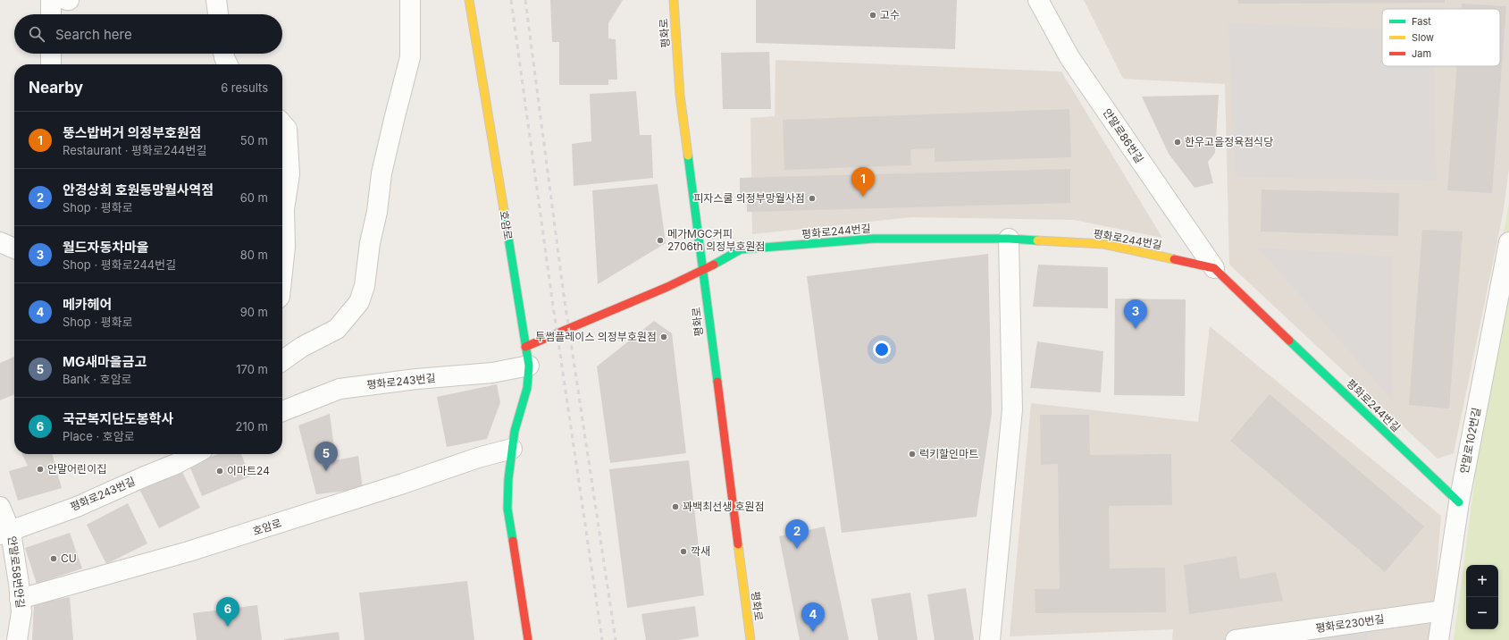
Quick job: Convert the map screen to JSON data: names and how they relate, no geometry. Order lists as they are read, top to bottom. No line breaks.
{"streets":{"street":["평화로","안말로86번길","호암로","평화로244번길","평화로243번길","안말로102번길","안말로58번안길","평화로230번길"]},"crossings":[["평화로","평화로244번길"],["평화로","평화로243번길"],["안말로86번길","평화로244번길"],["호암로","평화로243번길"],["호암로","안말로58번안길"],["평화로244번길","평화로243번길"],["평화로244번길","안말로102번길"],["평화로243번길","안말로58번안길"],["안말로102번길","평화로230번길"]],"places":["고수","한우고을정육점식당","피자스쿨 의정부망월사점","메가MGC커피 2706th 의정부호원점","투썸플레이스 의정부호원점","럭키할인마트","안말어린이집","이마트24","꽈백최선생 호원점","깍새","CU"],"legend":["Fast","Slow","Jam"],"page":{"search":"Search here","heading":["Nearby","6 results"],"list":[{"mark":"1","name":"뚱스밥버거 의정부호원점","note":"Restaurant · 평화로244번길","value":"50 m"},{"mark":"2","name":"안경상회 호원동망월사역점","note":"Shop · 평화로","value":"60 m"},{"mark":"3","name":"월드자동차마을","note":"Shop · 평화로244번길","value":"80 m"},{"mark":"4","name":"메카헤어","note":"Shop · 평화로","value":"90 m"},{"mark":"5","name":"MG새마을금고","note":"Bank · 호암로","value":"170 m"},{"mark":"6","name":"국군복지단도봉학사","note":"Place · 호암로","value":"210 m"}],"pins":["1","3","5","2","6","4"],"map_buttons":["+","−"]}}
